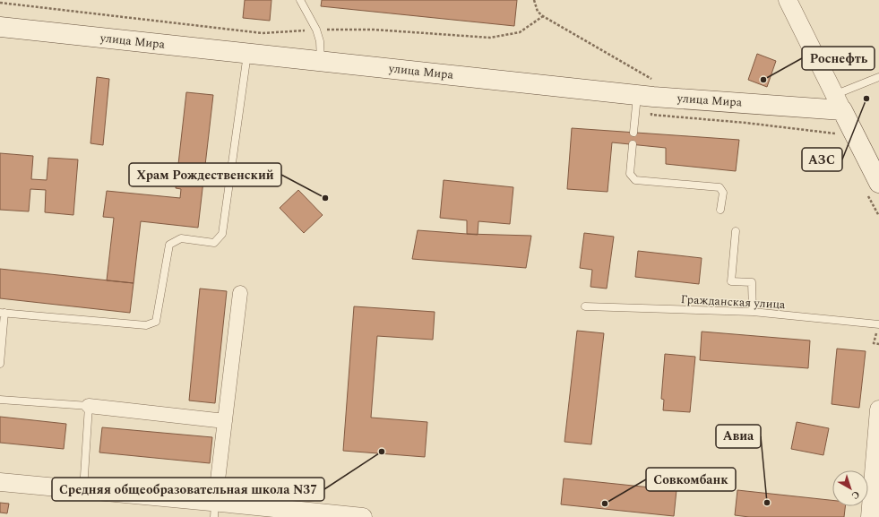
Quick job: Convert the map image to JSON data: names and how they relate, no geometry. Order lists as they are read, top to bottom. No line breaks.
{"streets":{"main road":["улица Мира"],"lane":["Гражданская улица"]},"places":["Роснефть","АЗС","Храм Рождественский","Средняя общеобразовательная школа N37","Авиа","Совкомбанк"],"north":"bottom right"}
